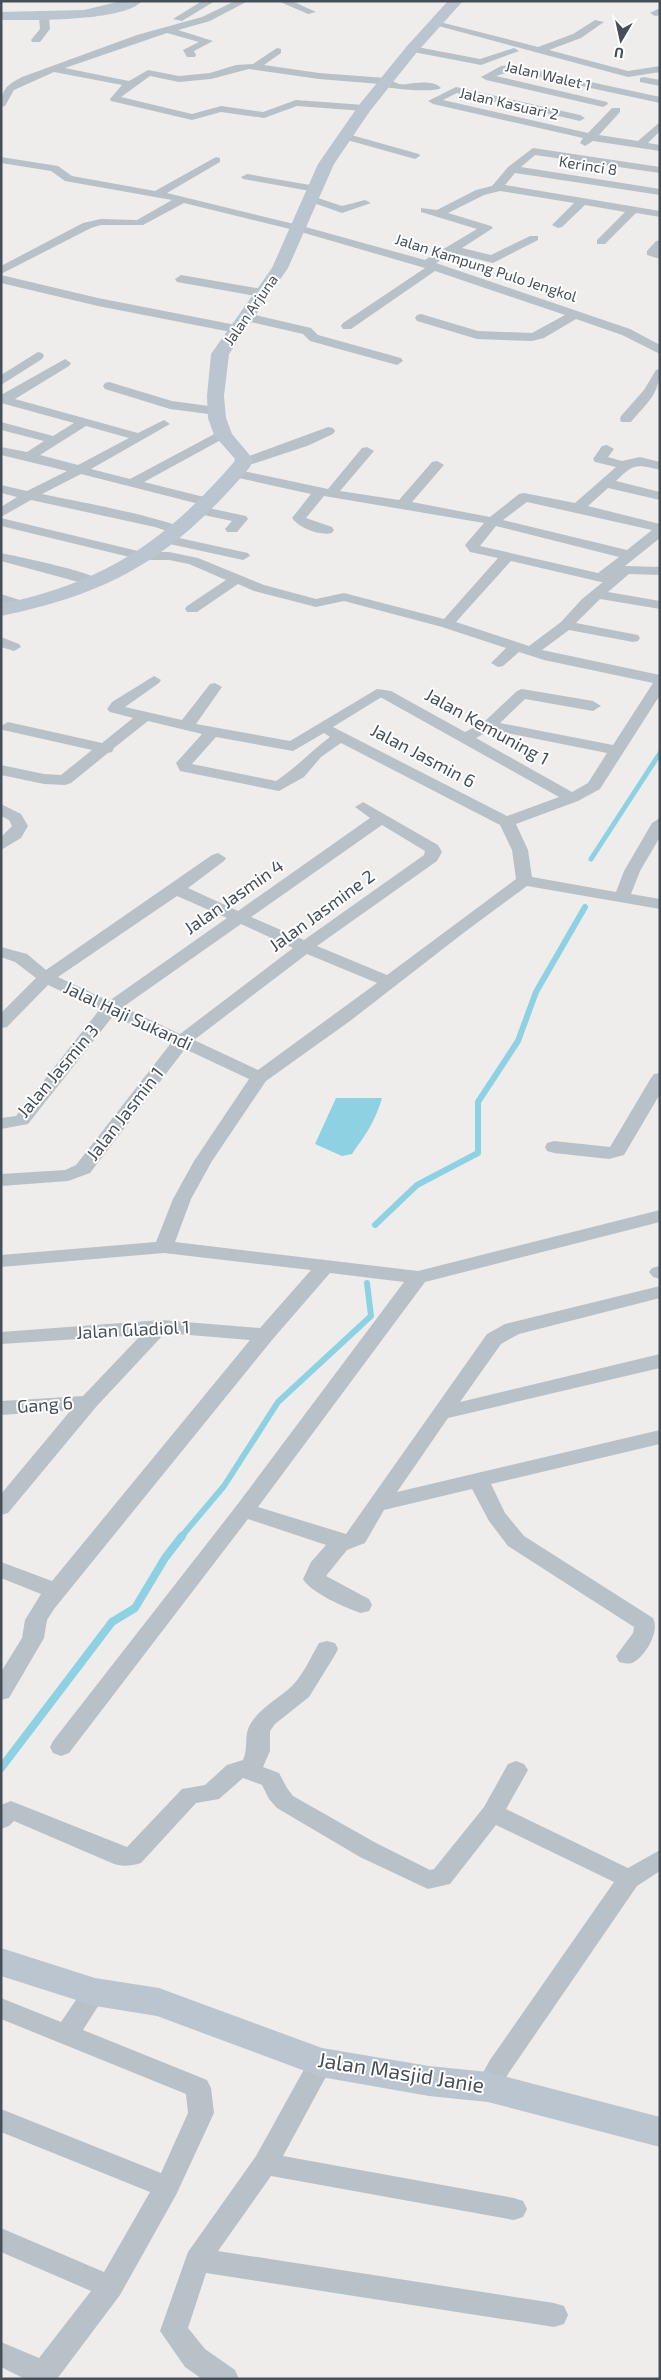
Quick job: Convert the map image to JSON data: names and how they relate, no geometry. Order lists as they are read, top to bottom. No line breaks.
{"streets":{"street":["Jalan Walet 1","Jalan Kasuari 2","Kerinci 8","Jalan Kampung Pulo Jengkol","Jalan Arjuna","Jalan Kemuning 1","Jalan Jasmin 6","Jalan Jasmin 4","Jalan Jasmine 2","Jalal Haji Sukandi","Jalan Jasmin 3","Jalan Jasmin 1","Jalan Gladiol 1","Gang 6","Jalan Masjid Janie"]},"crossings":[["Jalan Kampung Pulo Jengkol","Jalan Arjuna"],["Jalan Kemuning 1","Jalan Jasmin 6"],["Jalan Jasmin 4","Jalan Jasmine 2"],["Jalan Jasmin 4","Jalal Haji Sukandi"],["Jalan Jasmin 4","Jalan Jasmin 3"],["Jalan Jasmine 2","Jalal Haji Sukandi"],["Jalan Jasmine 2","Jalan Jasmin 1"],["Jalal Haji Sukandi","Jalan Jasmin 3"],["Jalal Haji Sukandi","Jalan Jasmin 1"]],"north":"bottom"}
